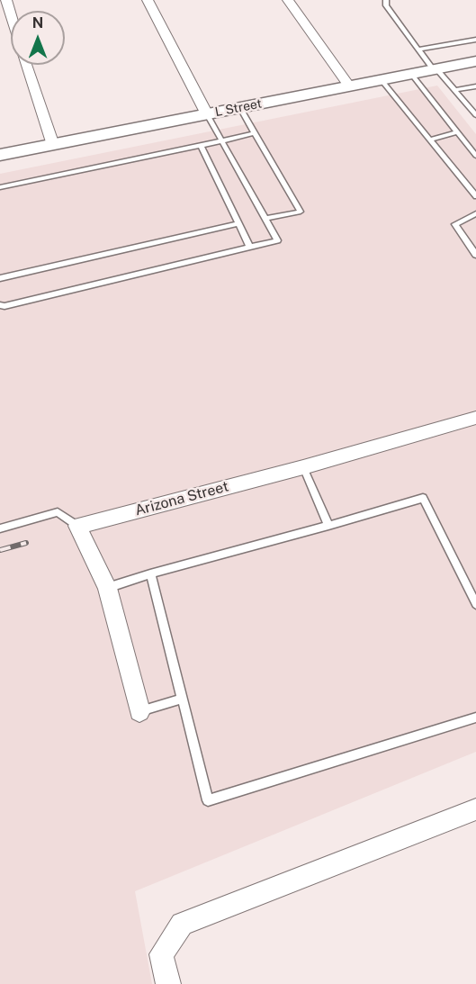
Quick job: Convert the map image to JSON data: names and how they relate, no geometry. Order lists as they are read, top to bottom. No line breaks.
{"streets":{"main road":["L Street"],"street":["Arizona Street"]},"north":"top"}
